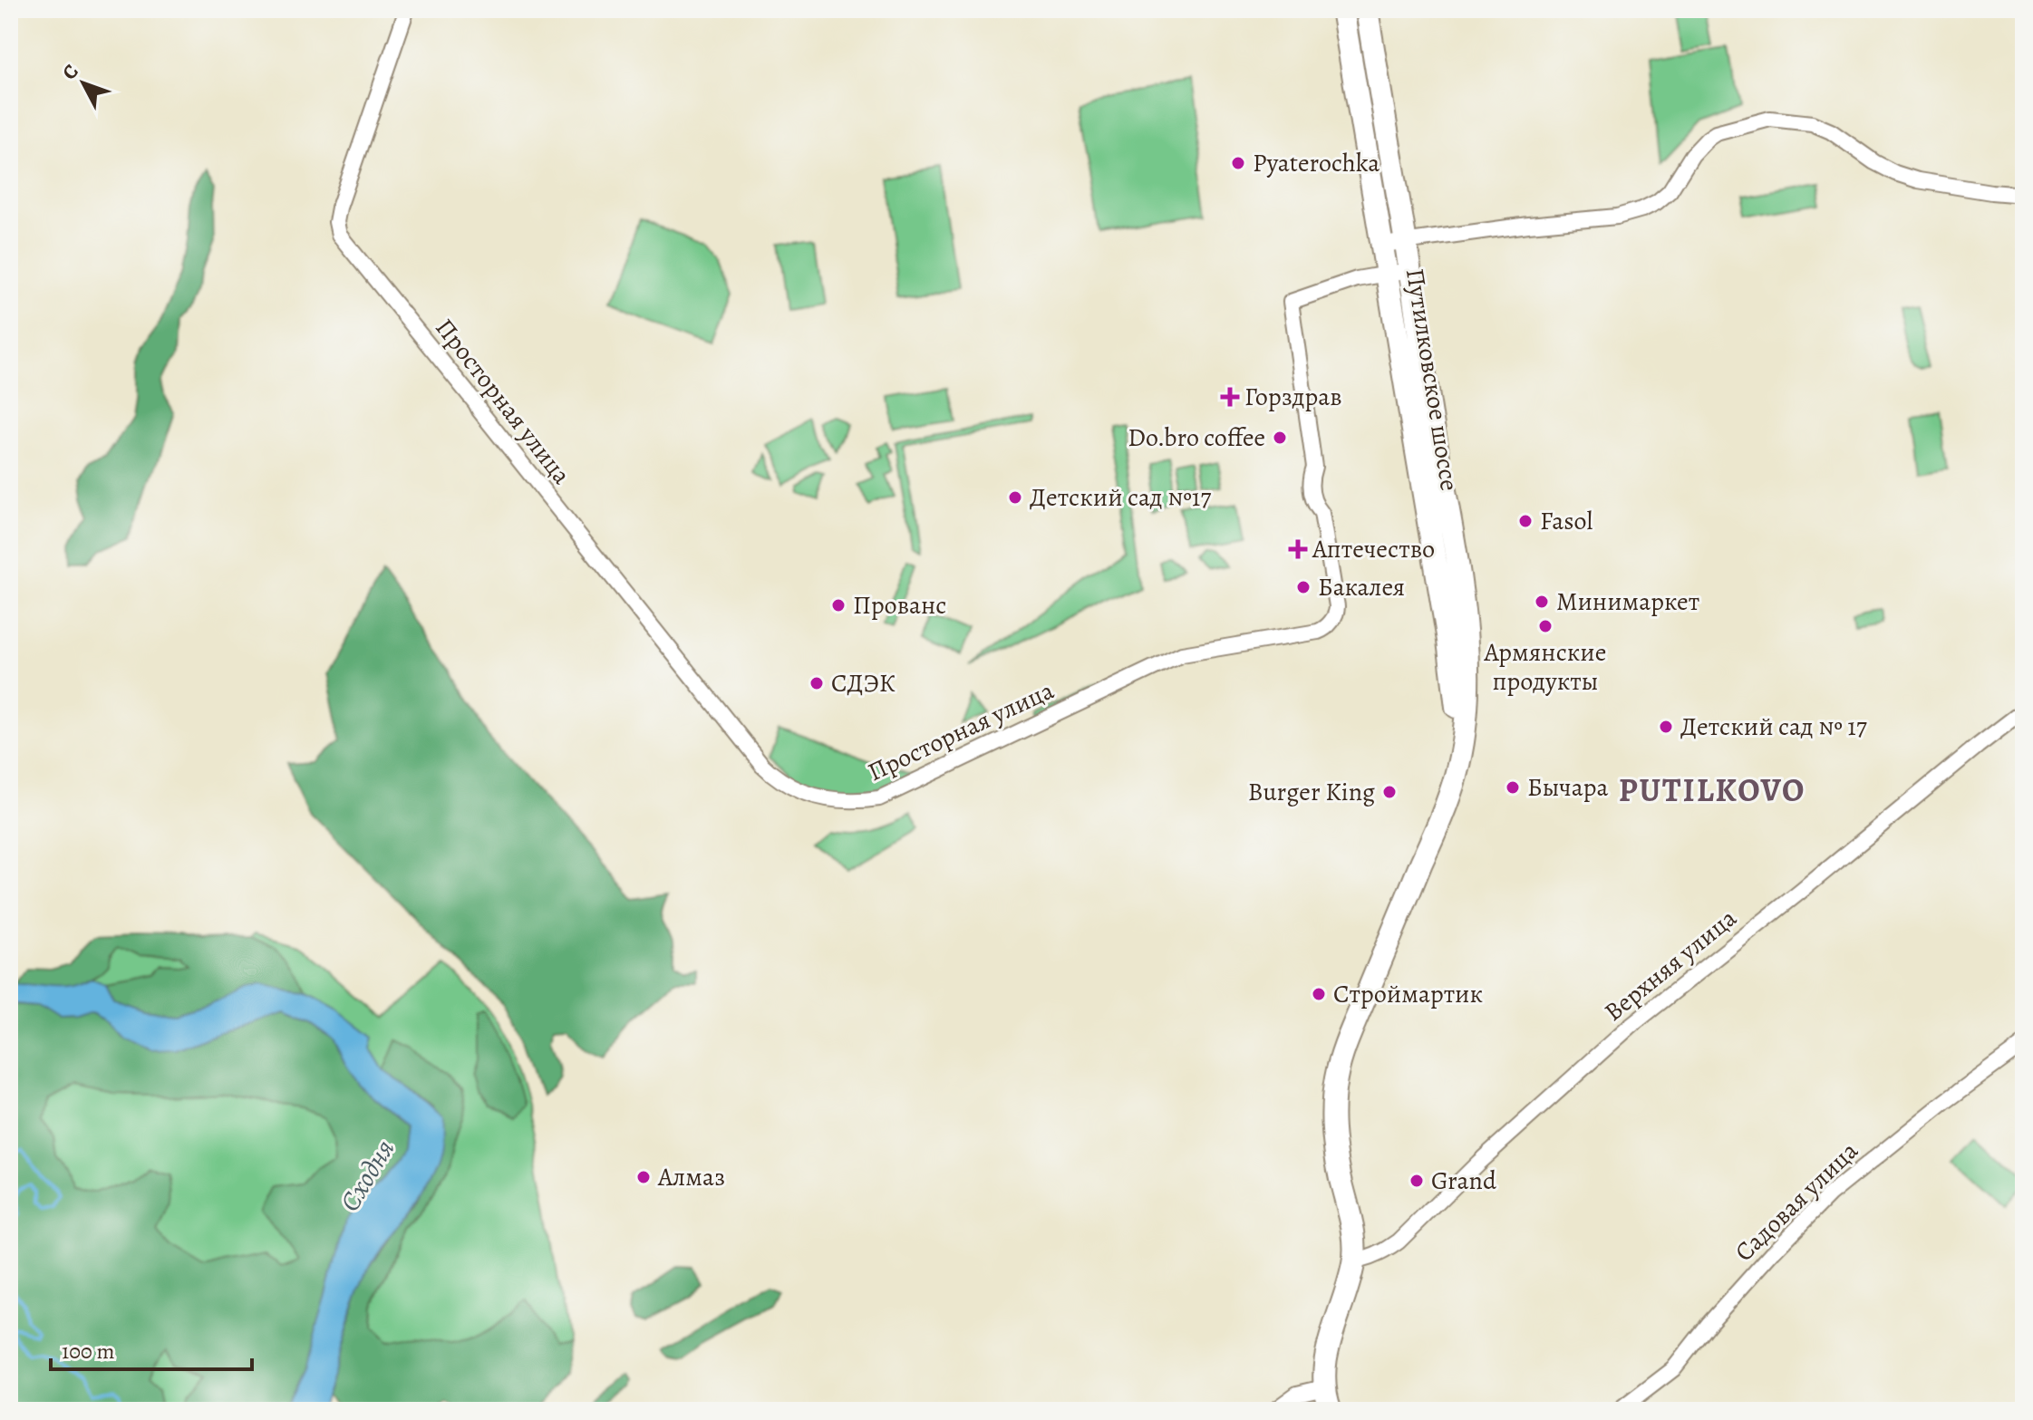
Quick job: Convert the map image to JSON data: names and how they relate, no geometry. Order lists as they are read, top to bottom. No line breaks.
{"streets":{"main road":["Путилковское шоссе"],"street":["Просторная улица","Верхняя улица","Садовая улица"]},"crossings":[["Путилковское шоссе","Просторная улица"],["Путилковское шоссе","Верхняя улица"]],"districts":["PUTILKOVO"],"water":["Сходня"],"places":{"other":["Pyaterochka","Do.bro coffee","Детский сад №17","Fasol","Бакалея","Минимаркет","Прованс","Армянские продукты","СДЭК","Детский сад № 17","Бычара","Burger King","Строймартик","Алмаз","Grand"],"health":["Горздрав","Аптечество"]},"scale_bar":"100 m","north":"top left"}
